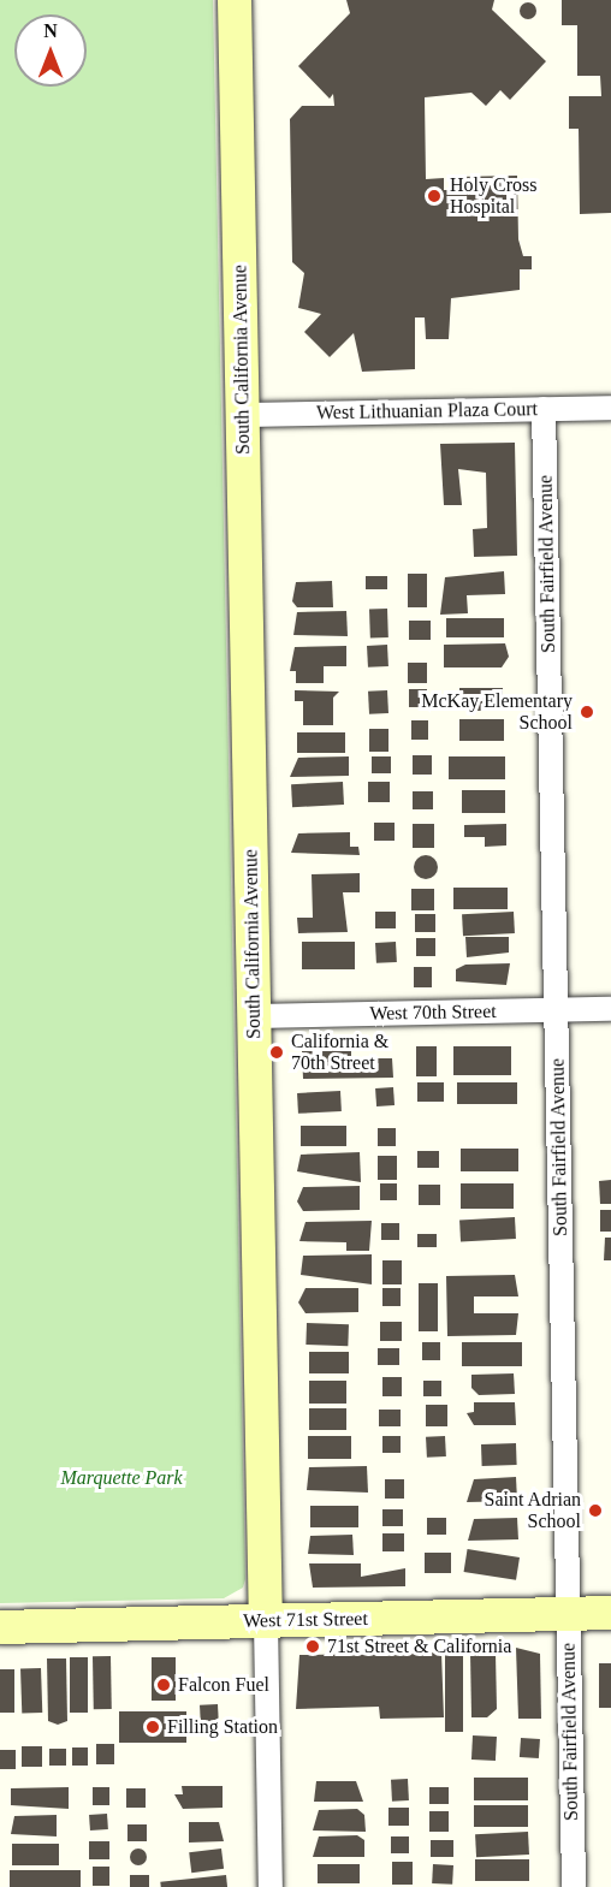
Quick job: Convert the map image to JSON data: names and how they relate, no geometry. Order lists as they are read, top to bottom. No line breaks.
{"streets":{"street":["South California Avenue","West Lithuanian Plaza Court","South Fairfield Avenue","West 70th Street","West 71st Street"]},"crossings":[["South California Avenue","West Lithuanian Plaza Court"],["South California Avenue","West 70th Street"],["South California Avenue","West 71st Street"],["West Lithuanian Plaza Court","South Fairfield Avenue"],["South Fairfield Avenue","West 70th Street"],["South Fairfield Avenue","West 71st Street"]],"parks":["Marquette Park"],"places":["Holy Cross Hospital","McKay Elementary School","California & 70th Street","Saint Adrian School","71st Street & California","Falcon Fuel","Filling Station"],"north":"top"}
